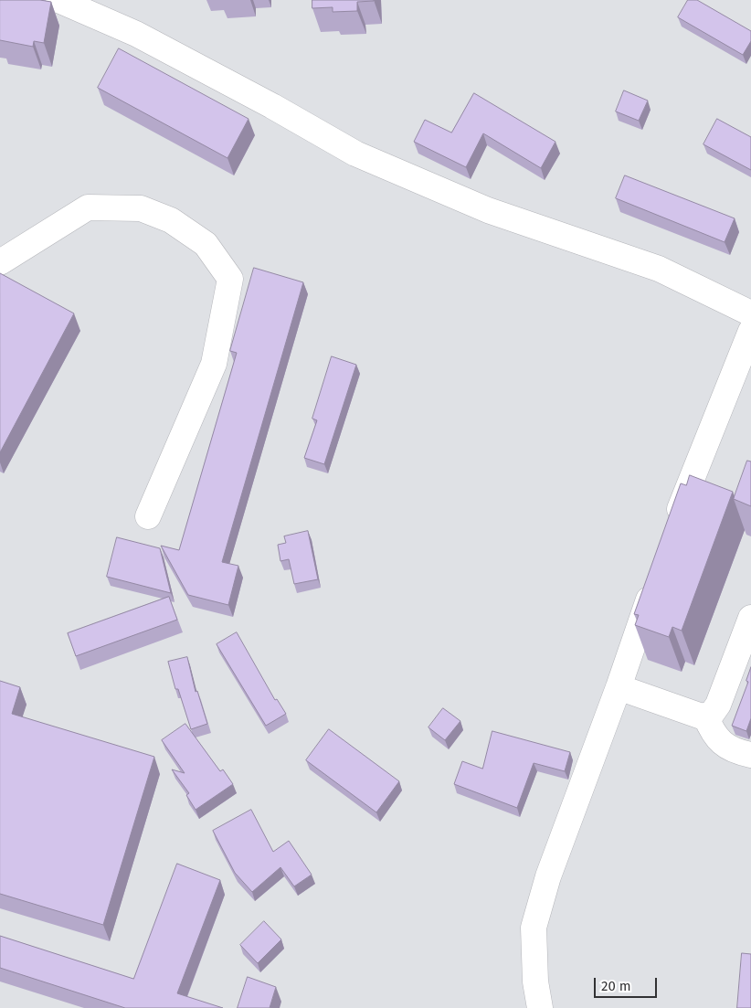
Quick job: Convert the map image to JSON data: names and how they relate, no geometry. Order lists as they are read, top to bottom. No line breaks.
{"scale_bar":"20 m"}
